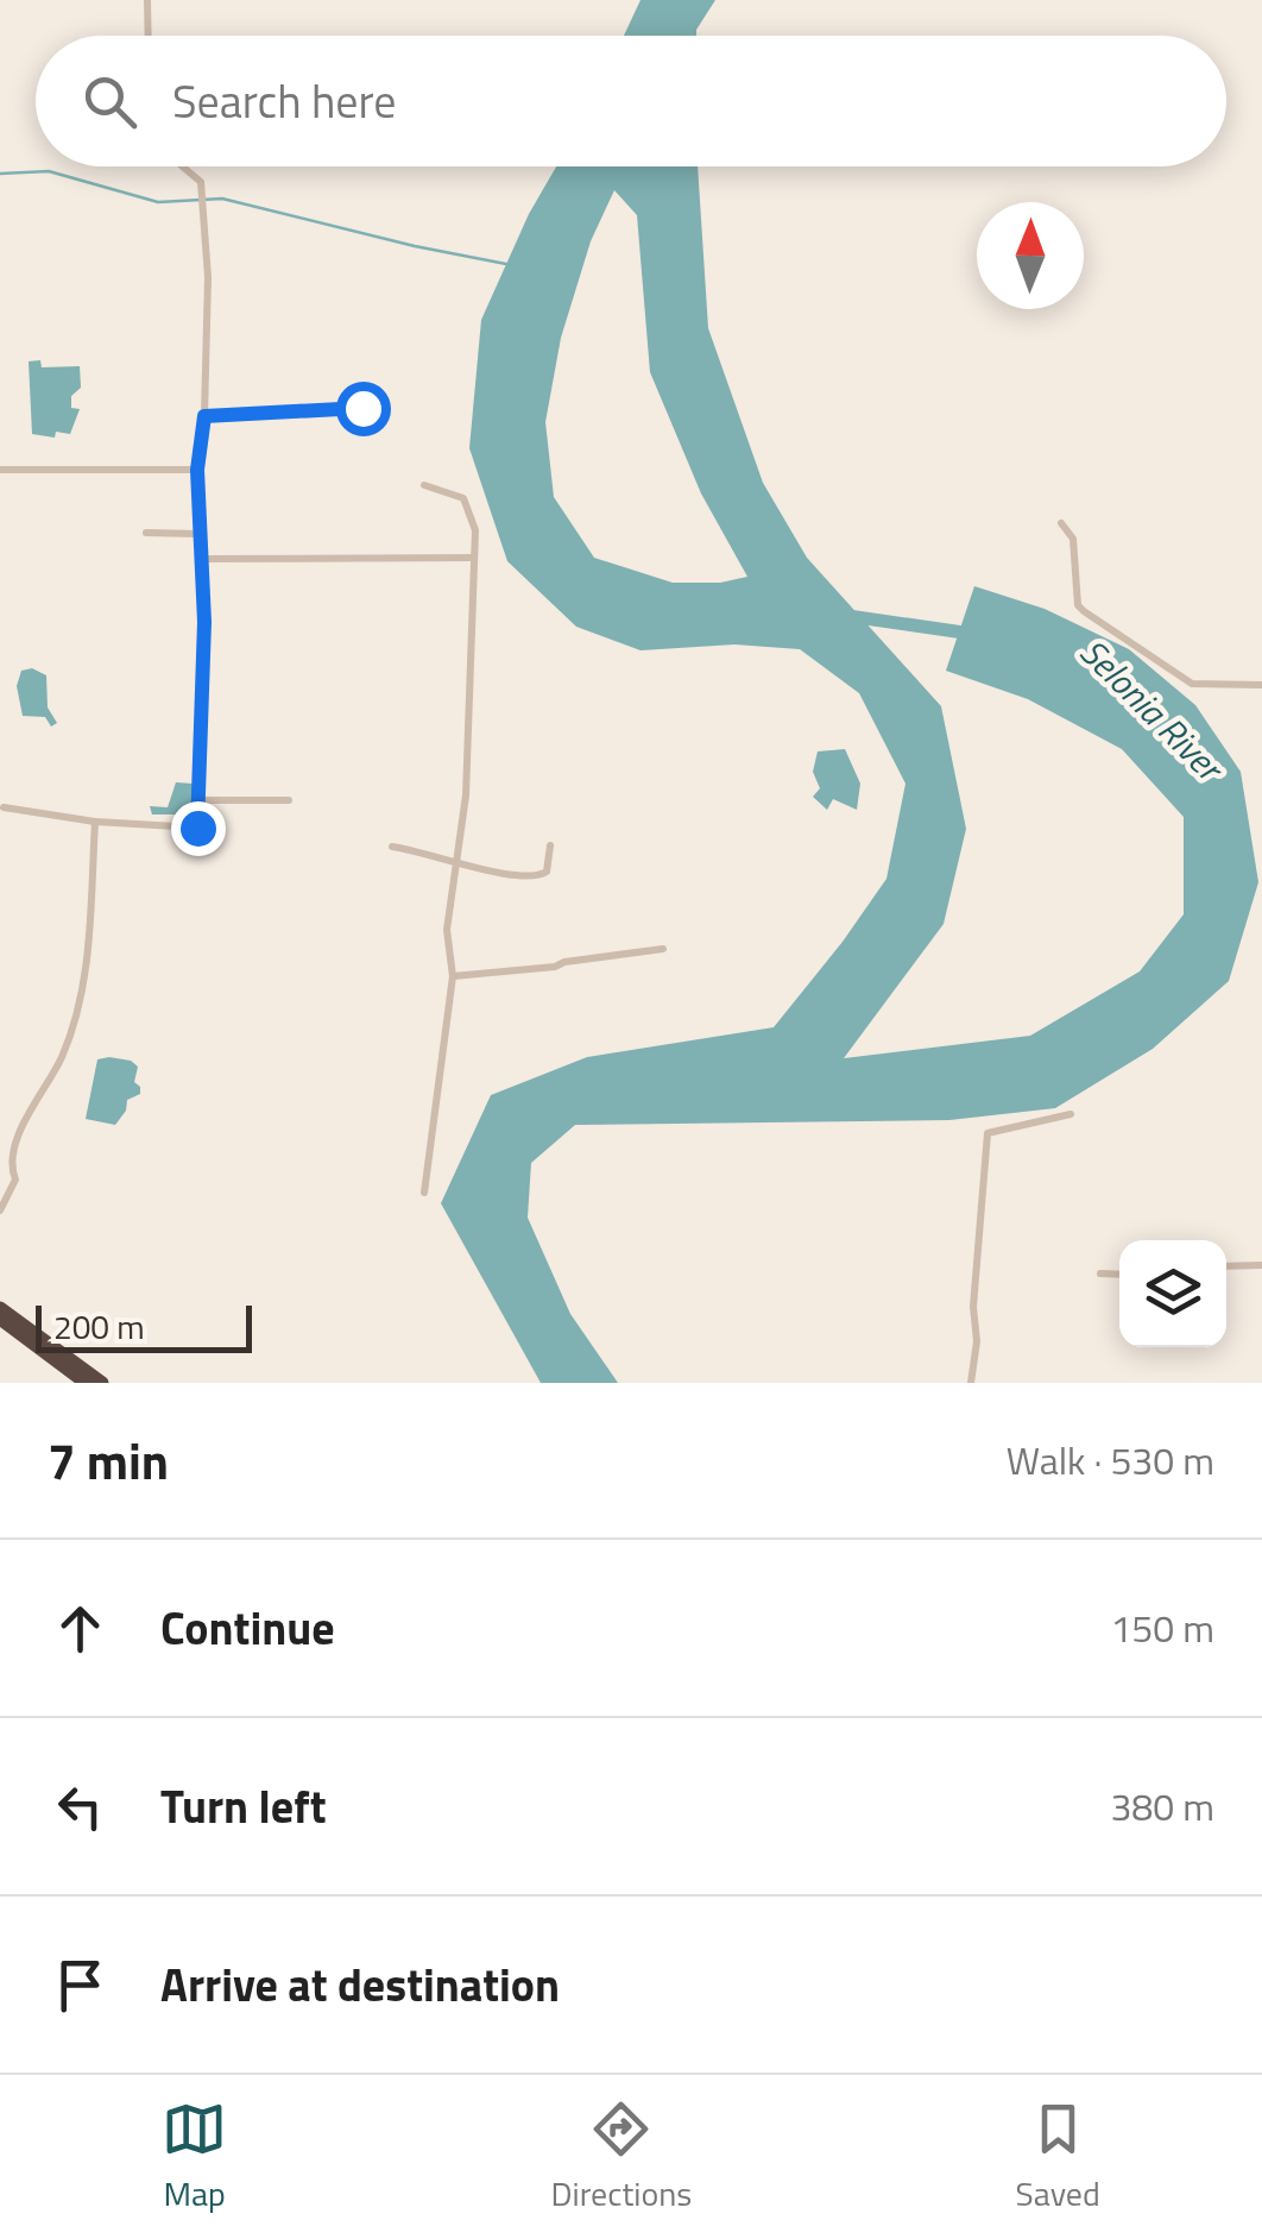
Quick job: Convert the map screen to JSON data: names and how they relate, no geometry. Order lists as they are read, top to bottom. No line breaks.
{"water":["Selonia River"],"scale_bar":"200 m","north":"top","page":{"search":"Search here","scale":"200 m","heading":["7 min","Walk · 530 m"],"list":[["Continue","150 m"],["Turn left","380 m"],"Arrive at destination"],"nav":["Map","Directions","Saved"]}}
